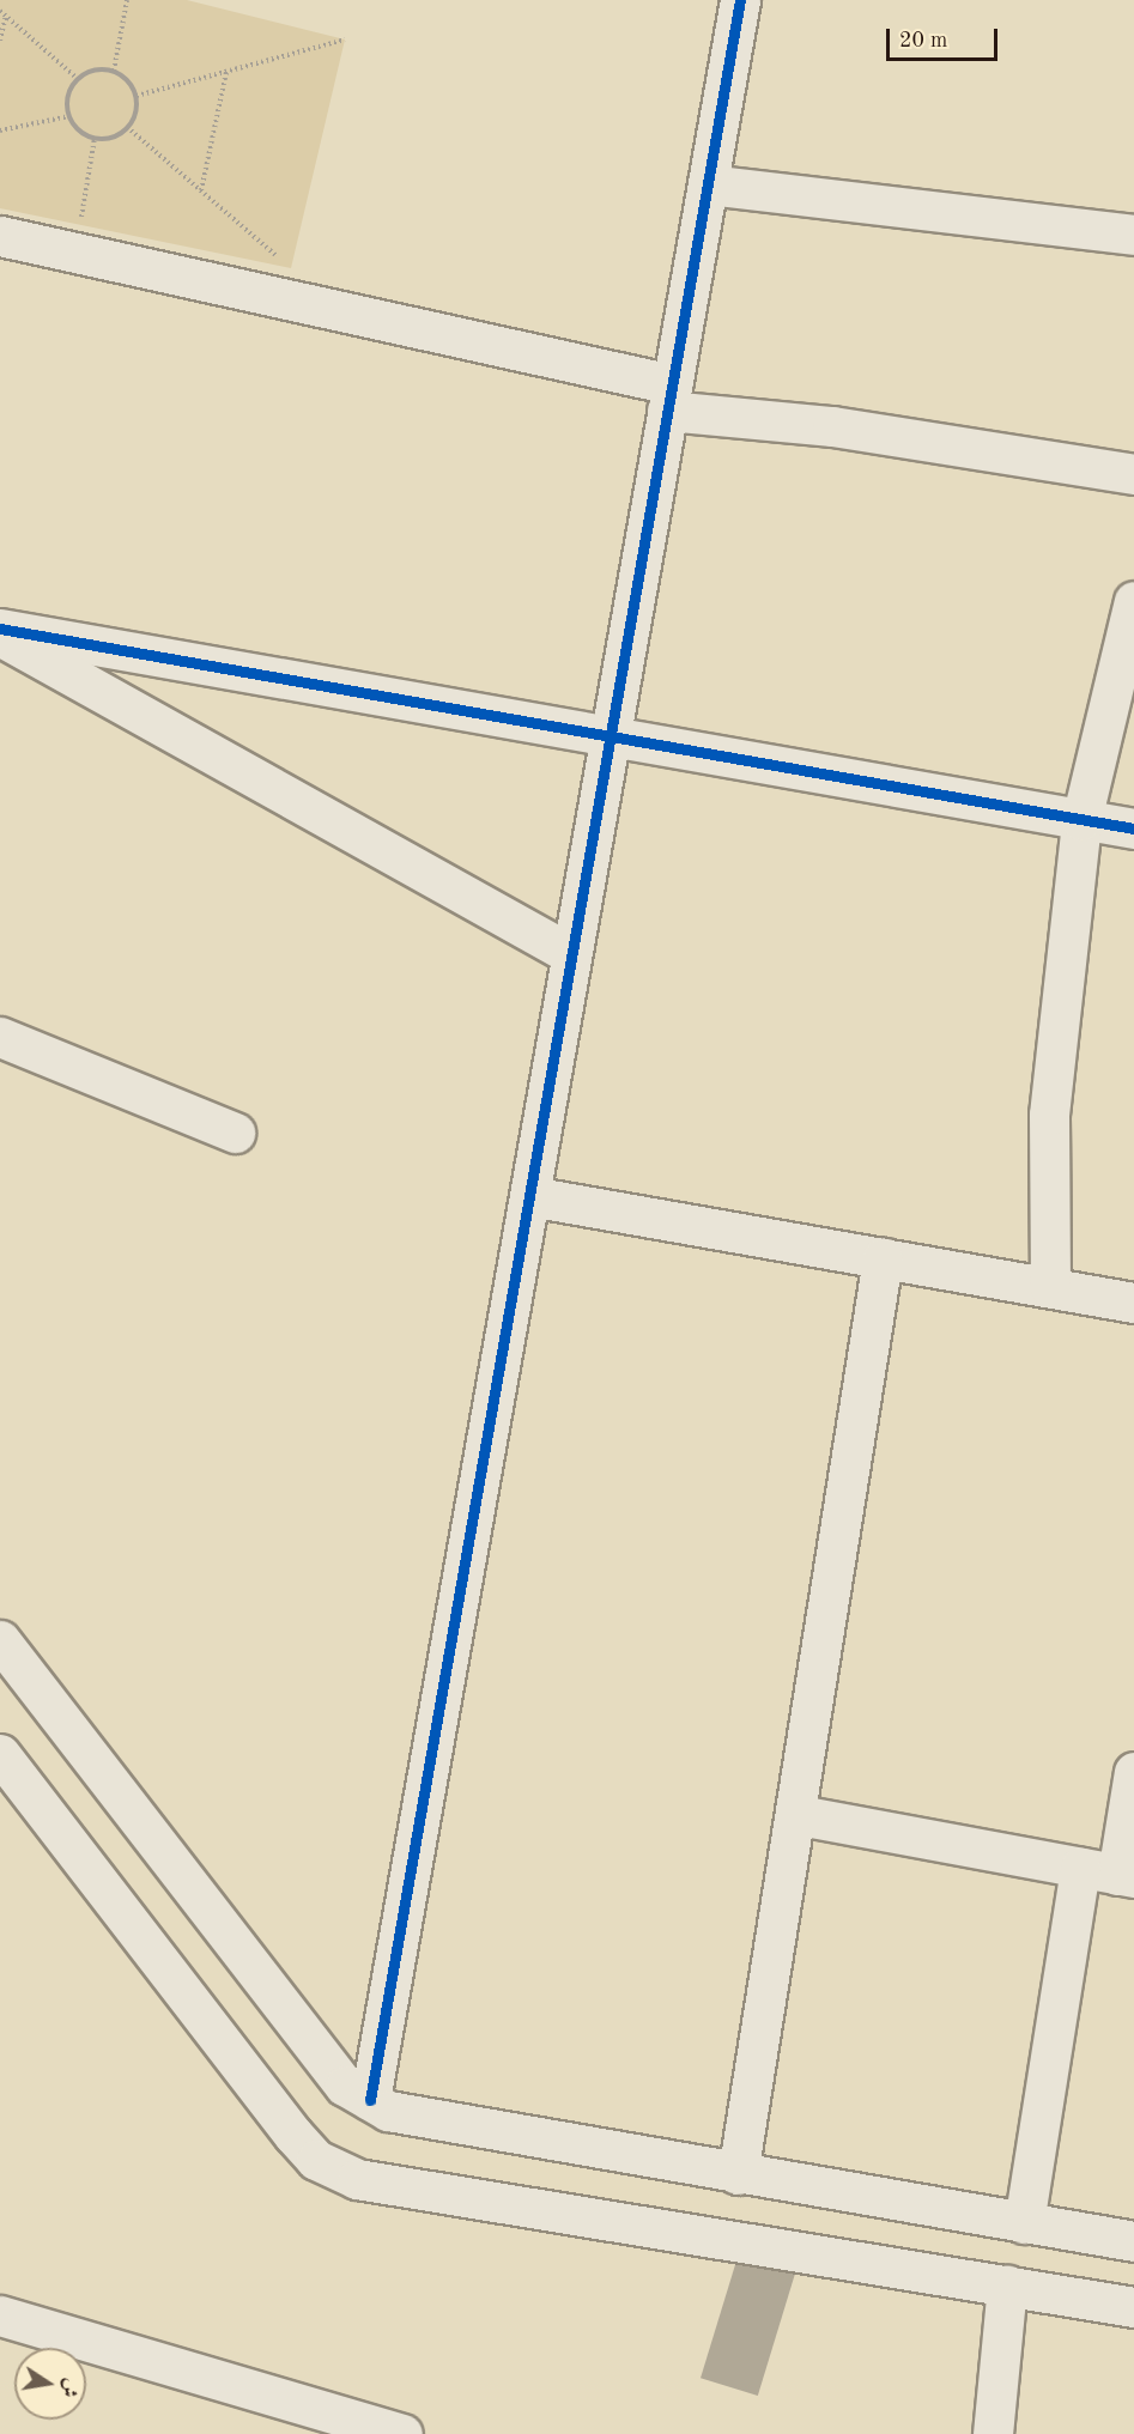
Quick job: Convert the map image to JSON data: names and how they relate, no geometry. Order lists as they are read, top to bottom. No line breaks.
{"scale_bar":"20 m","north":"right"}
